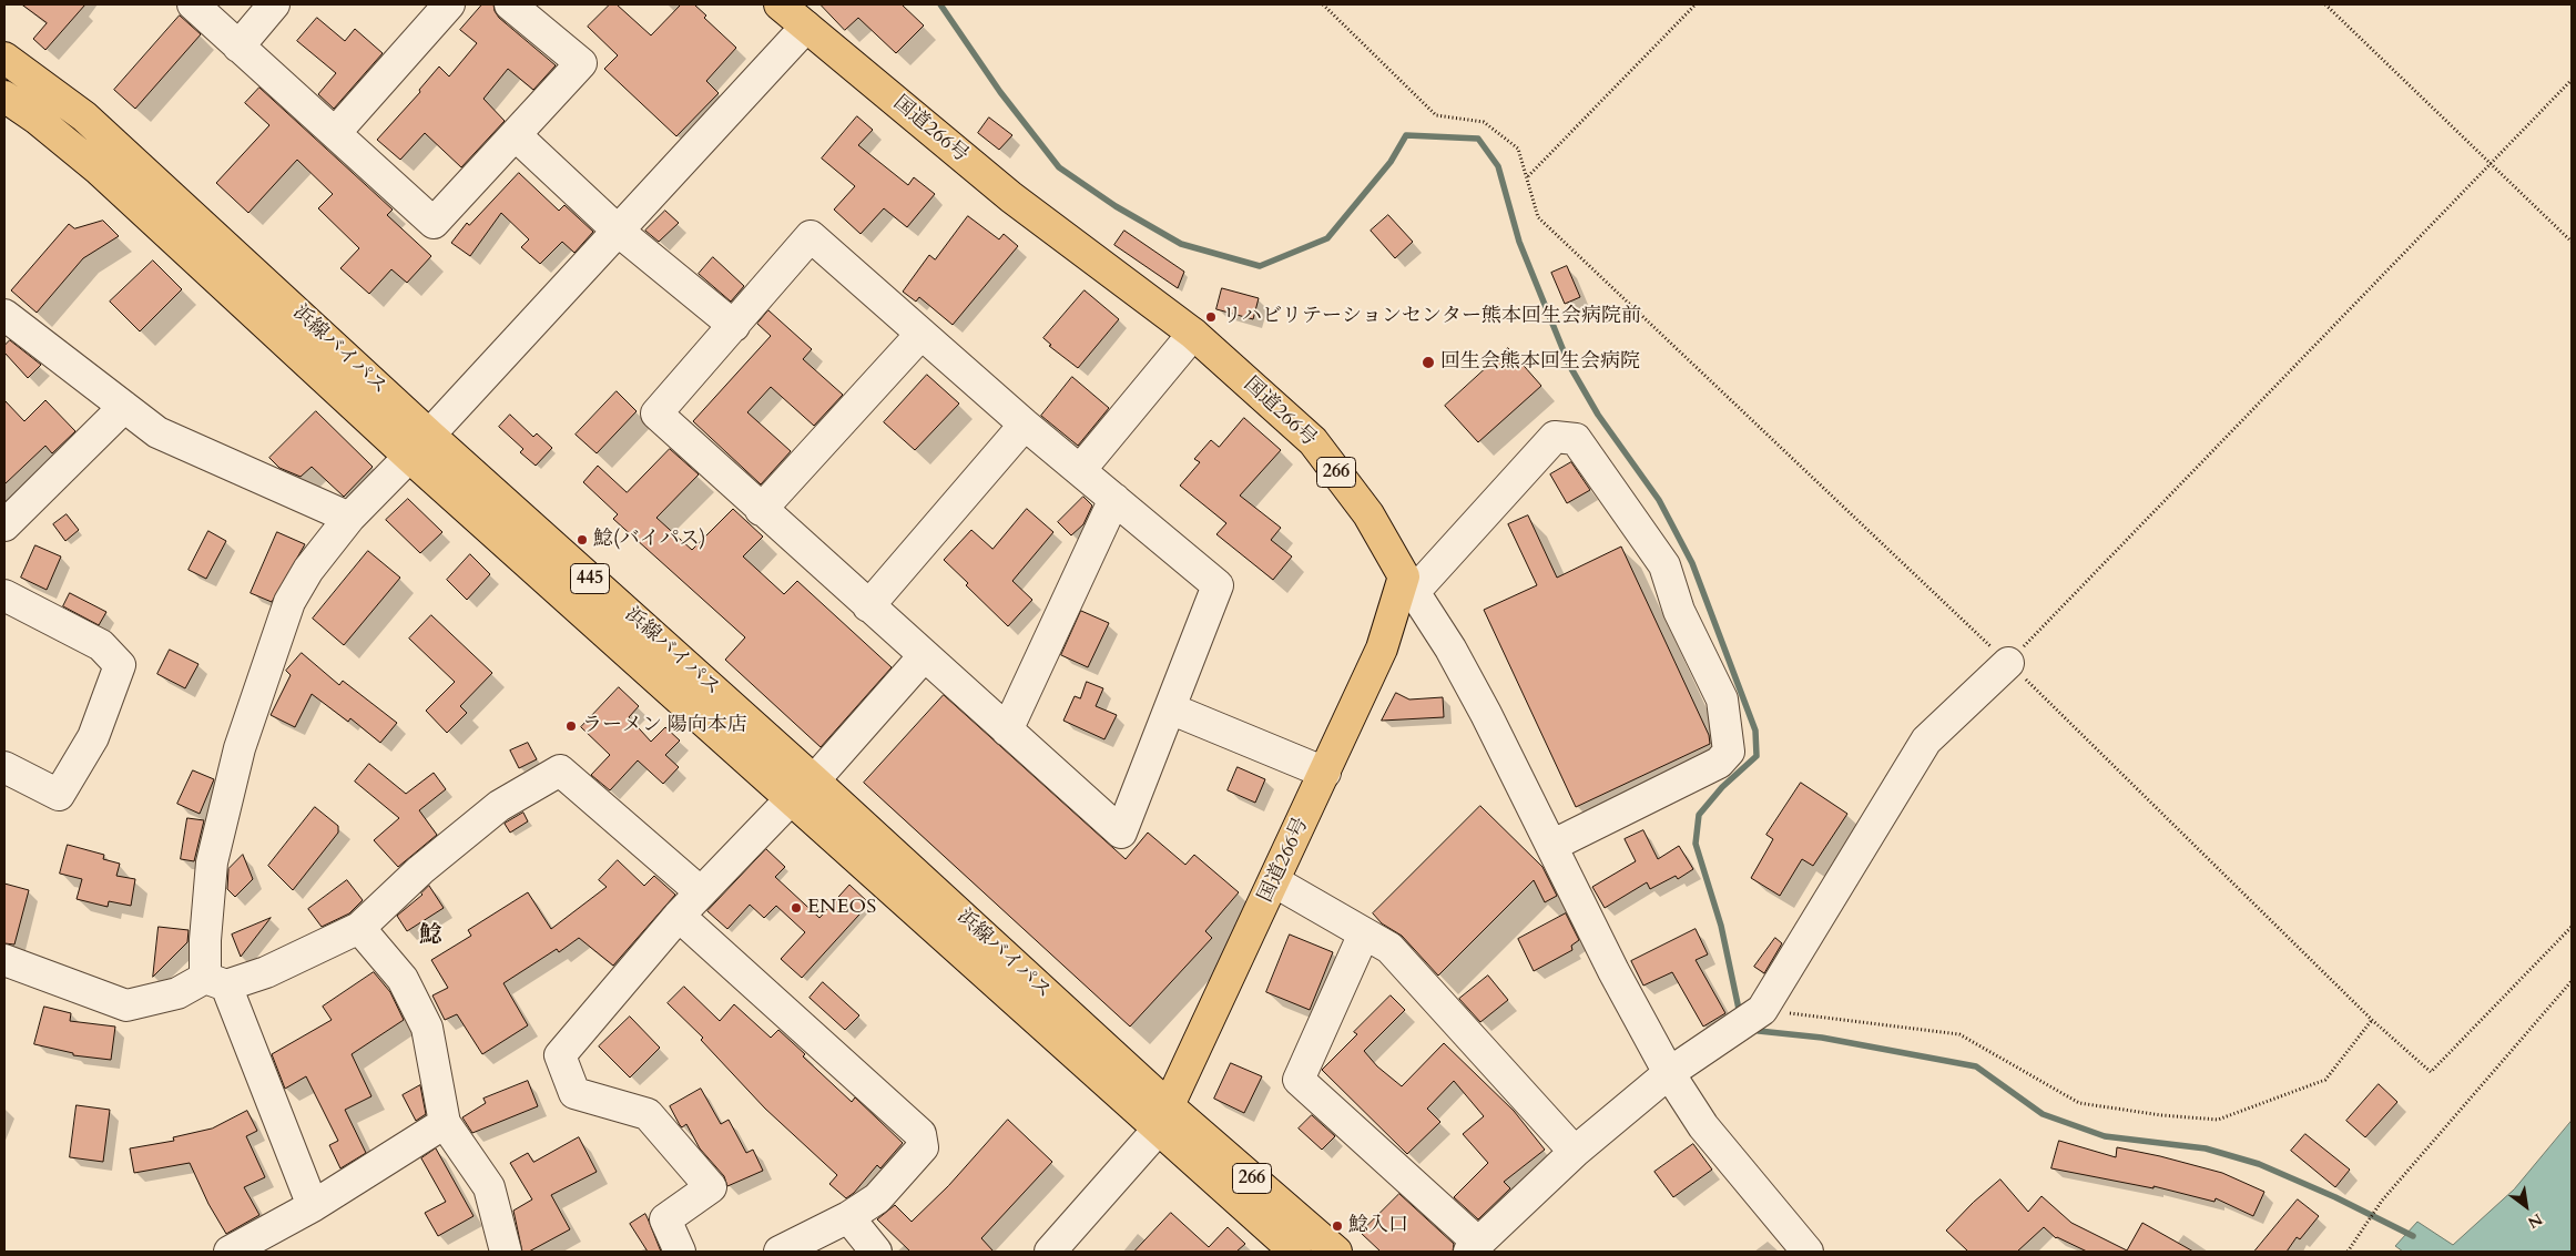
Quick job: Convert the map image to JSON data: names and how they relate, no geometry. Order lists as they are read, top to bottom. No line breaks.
{"streets":{"highway":["国道266号","浜線バイパス","266","445"]},"crossings":[["国道266号","浜線バイパス"]],"districts":["鯰"],"places":["リハビリテーションセンター熊本回生会病院前","回生会熊本回生会病院","鯰(バイパス)","ラーメン 陽向本店","ENEOS","鯰入口"],"north":"bottom right"}
